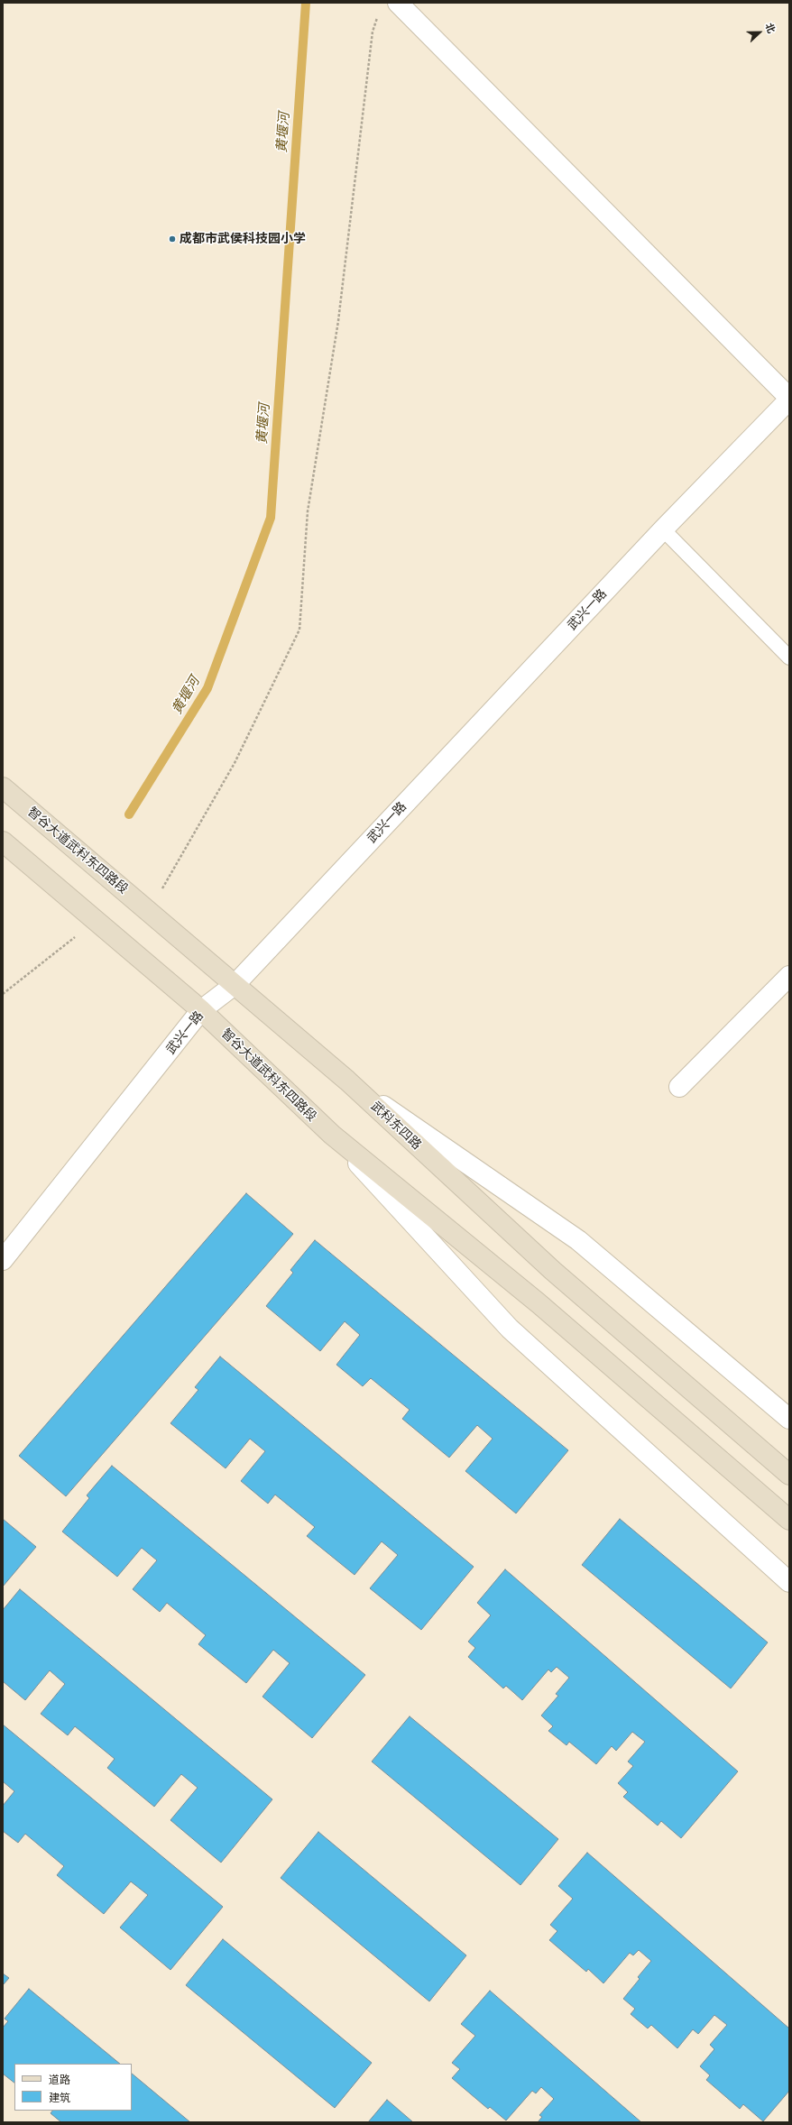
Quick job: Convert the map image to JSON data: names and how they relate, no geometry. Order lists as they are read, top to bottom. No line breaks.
{"streets":{"main road":["智谷大道武科东四路段","武科东四路"],"street":["武兴一路"]},"crossings":[["武兴一路","智谷大道武科东四路段"],["武兴一路","武科东四路"],["智谷大道武科东四路段","武科东四路"]],"water":["黄堰河"],"places":["成都市武侯科技园小学"],"legend":["道路","建筑"],"north":"right"}
